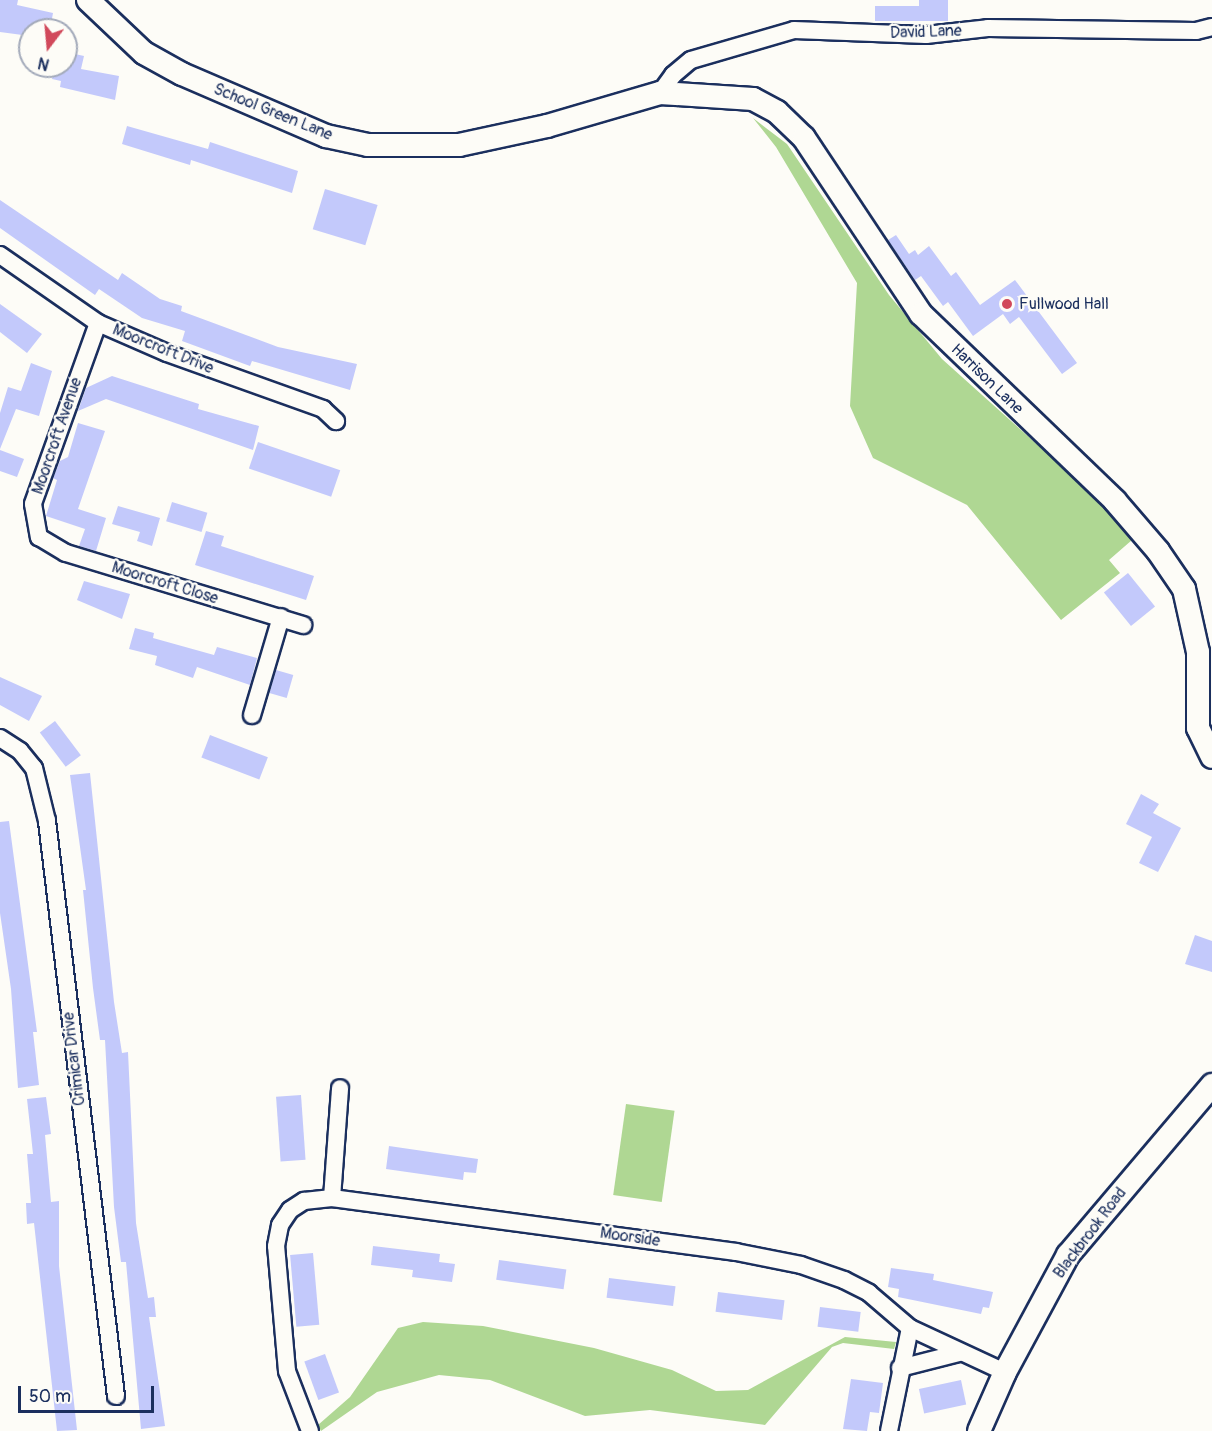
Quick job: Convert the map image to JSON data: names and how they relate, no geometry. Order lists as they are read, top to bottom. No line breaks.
{"streets":{"street":["David Lane","School Green Lane","Moorcroft Drive","Harrison Lane","Moorcroft Avenue","Moorcroft Close","Crimicar Drive","Blackbrook Road","Moorside"]},"crossings":[["David Lane","School Green Lane"],["David Lane","Harrison Lane"],["School Green Lane","Harrison Lane"],["Moorcroft Drive","Moorcroft Avenue"],["Moorcroft Avenue","Moorcroft Close"],["Blackbrook Road","Moorside"]],"places":["Fullwood Hall"],"scale_bar":"50 m","north":"bottom"}
